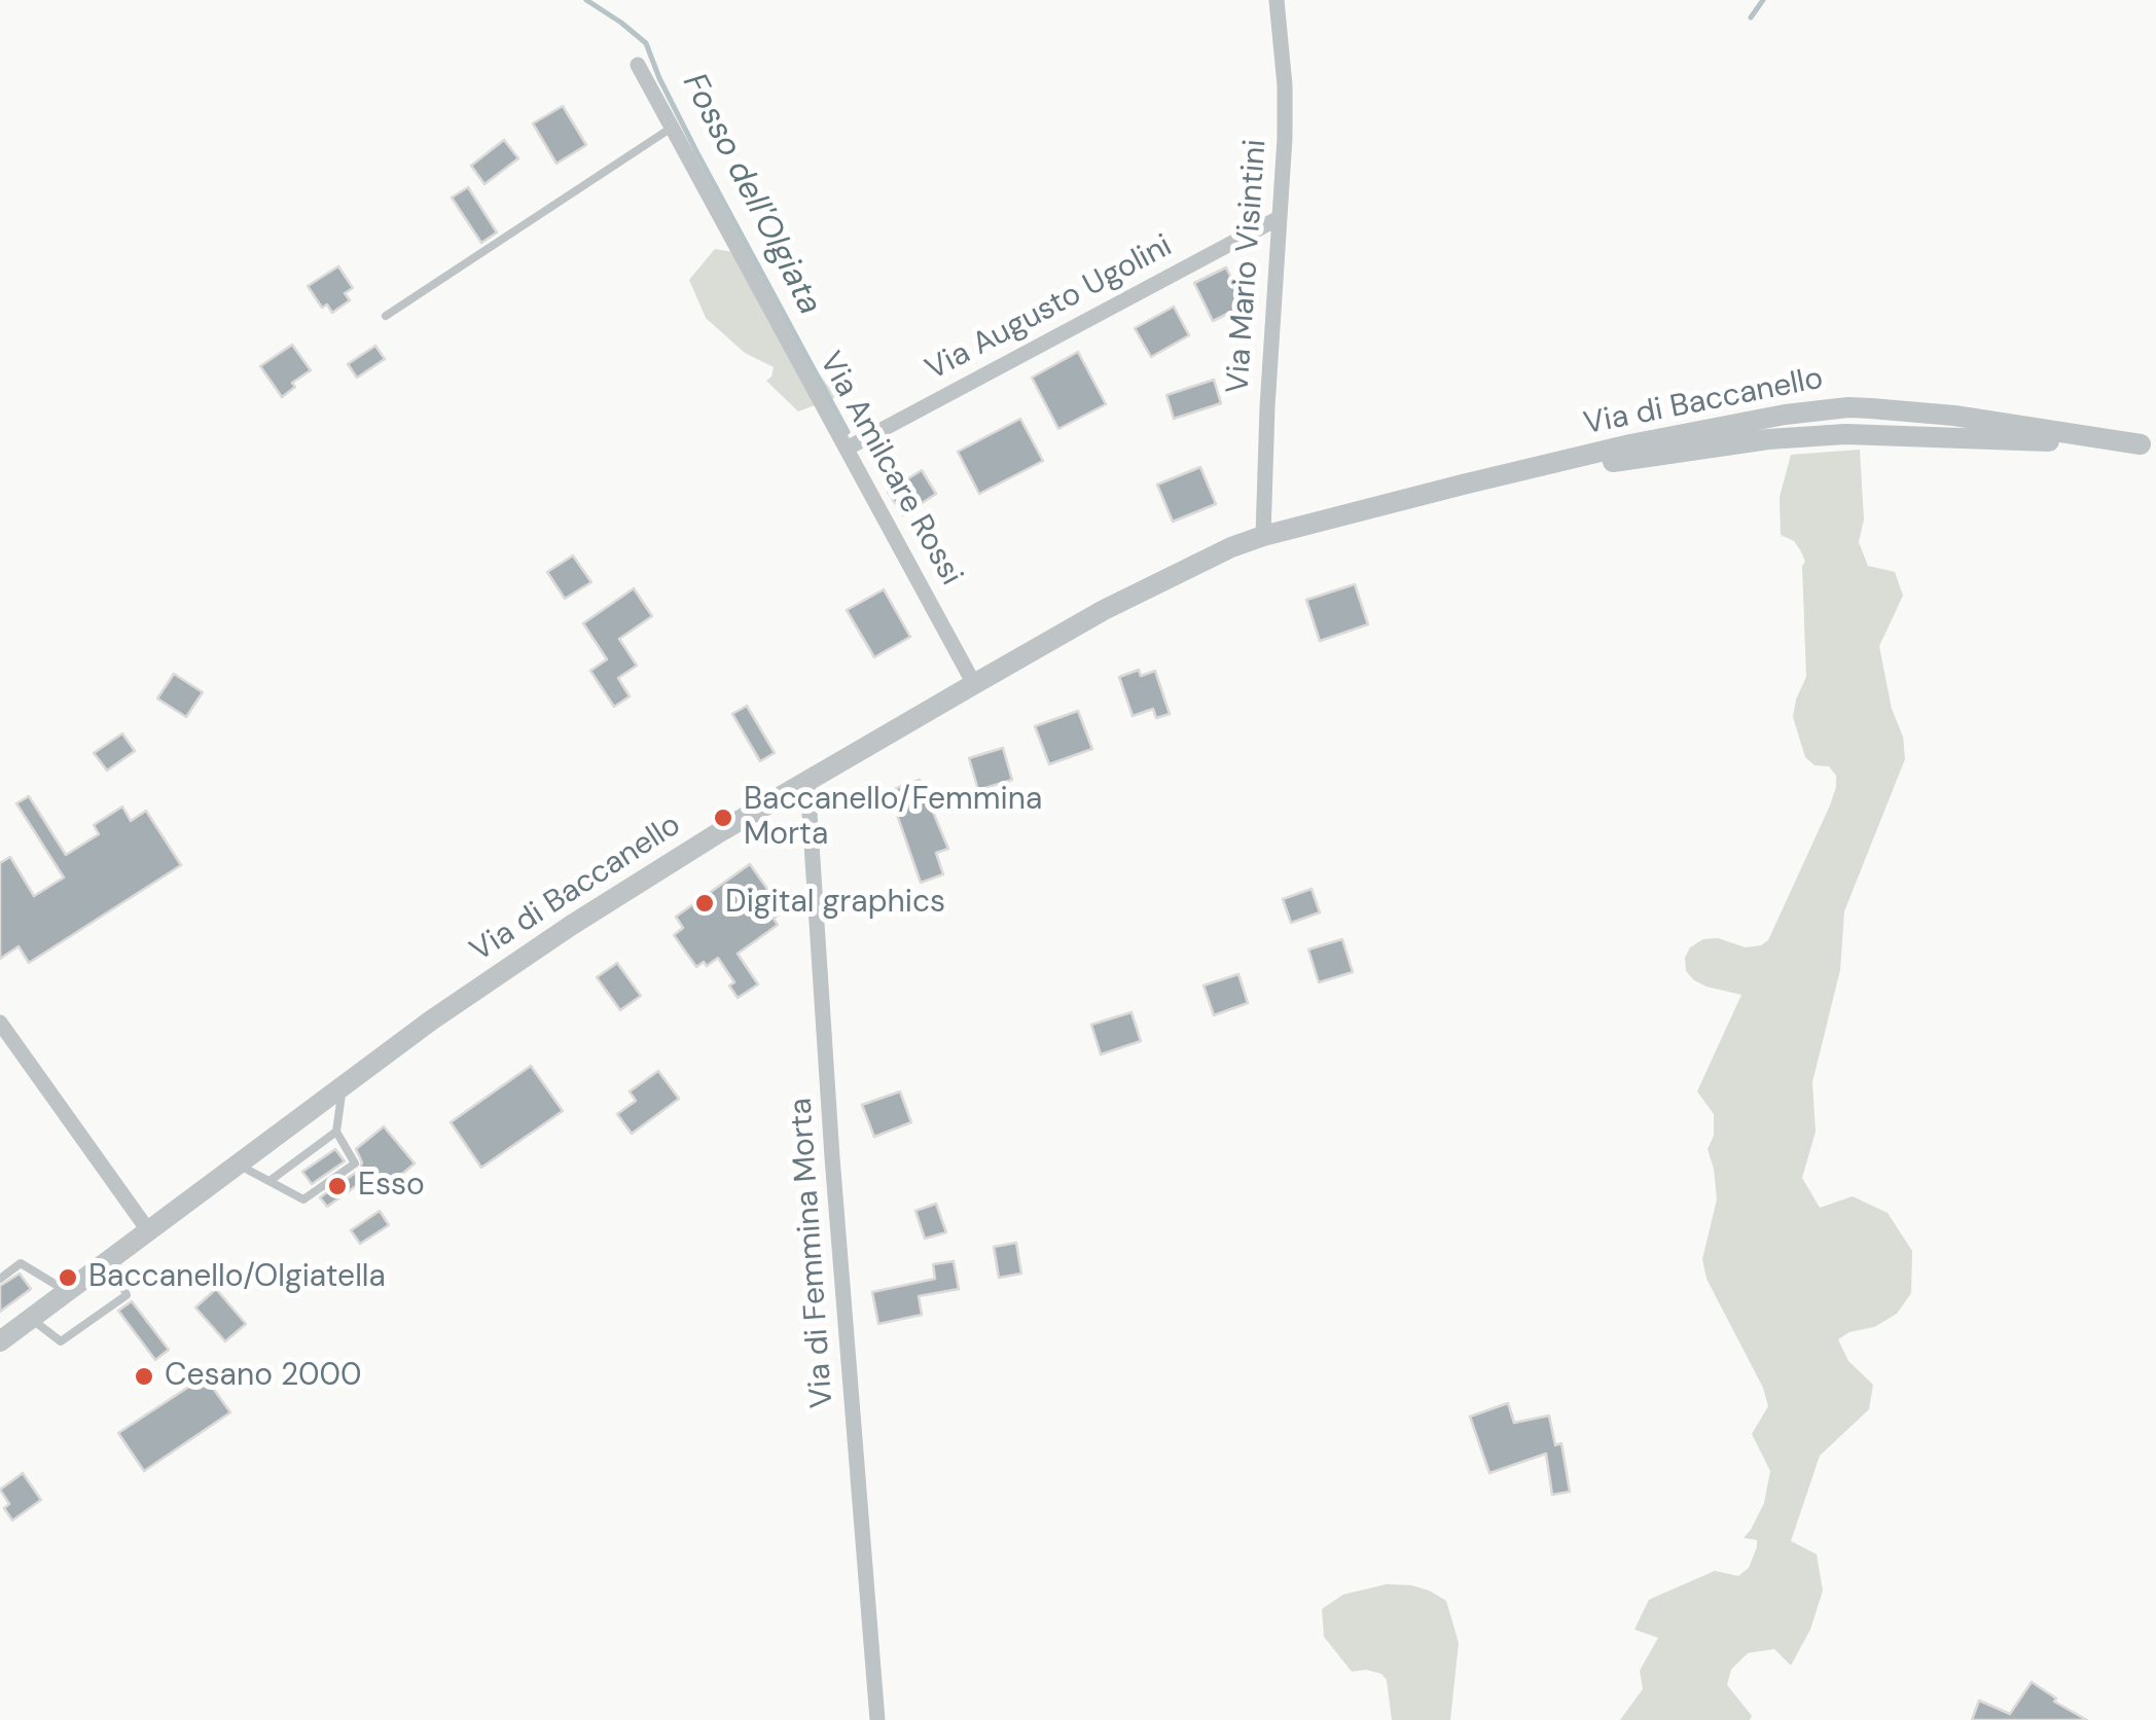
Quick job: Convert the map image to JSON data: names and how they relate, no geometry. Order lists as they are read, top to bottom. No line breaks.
{"streets":{"street":["Via Mario Visintini","Via Augusto Ugolini","Via di Baccanello","Via Amilcare Rossi","Via di Femmina Morta"]},"crossings":[["Via Mario Visintini","Via Augusto Ugolini"],["Via Mario Visintini","Via di Baccanello"],["Via Augusto Ugolini","Via Amilcare Rossi"],["Via di Baccanello","Via Amilcare Rossi"],["Via di Baccanello","Via di Femmina Morta"]],"water":["Fosso dell'Olgiata"],"places":["Baccanello/Femmina Morta","Digital graphics","Esso","Baccanello/Olgiatella","Cesano 2000"]}
